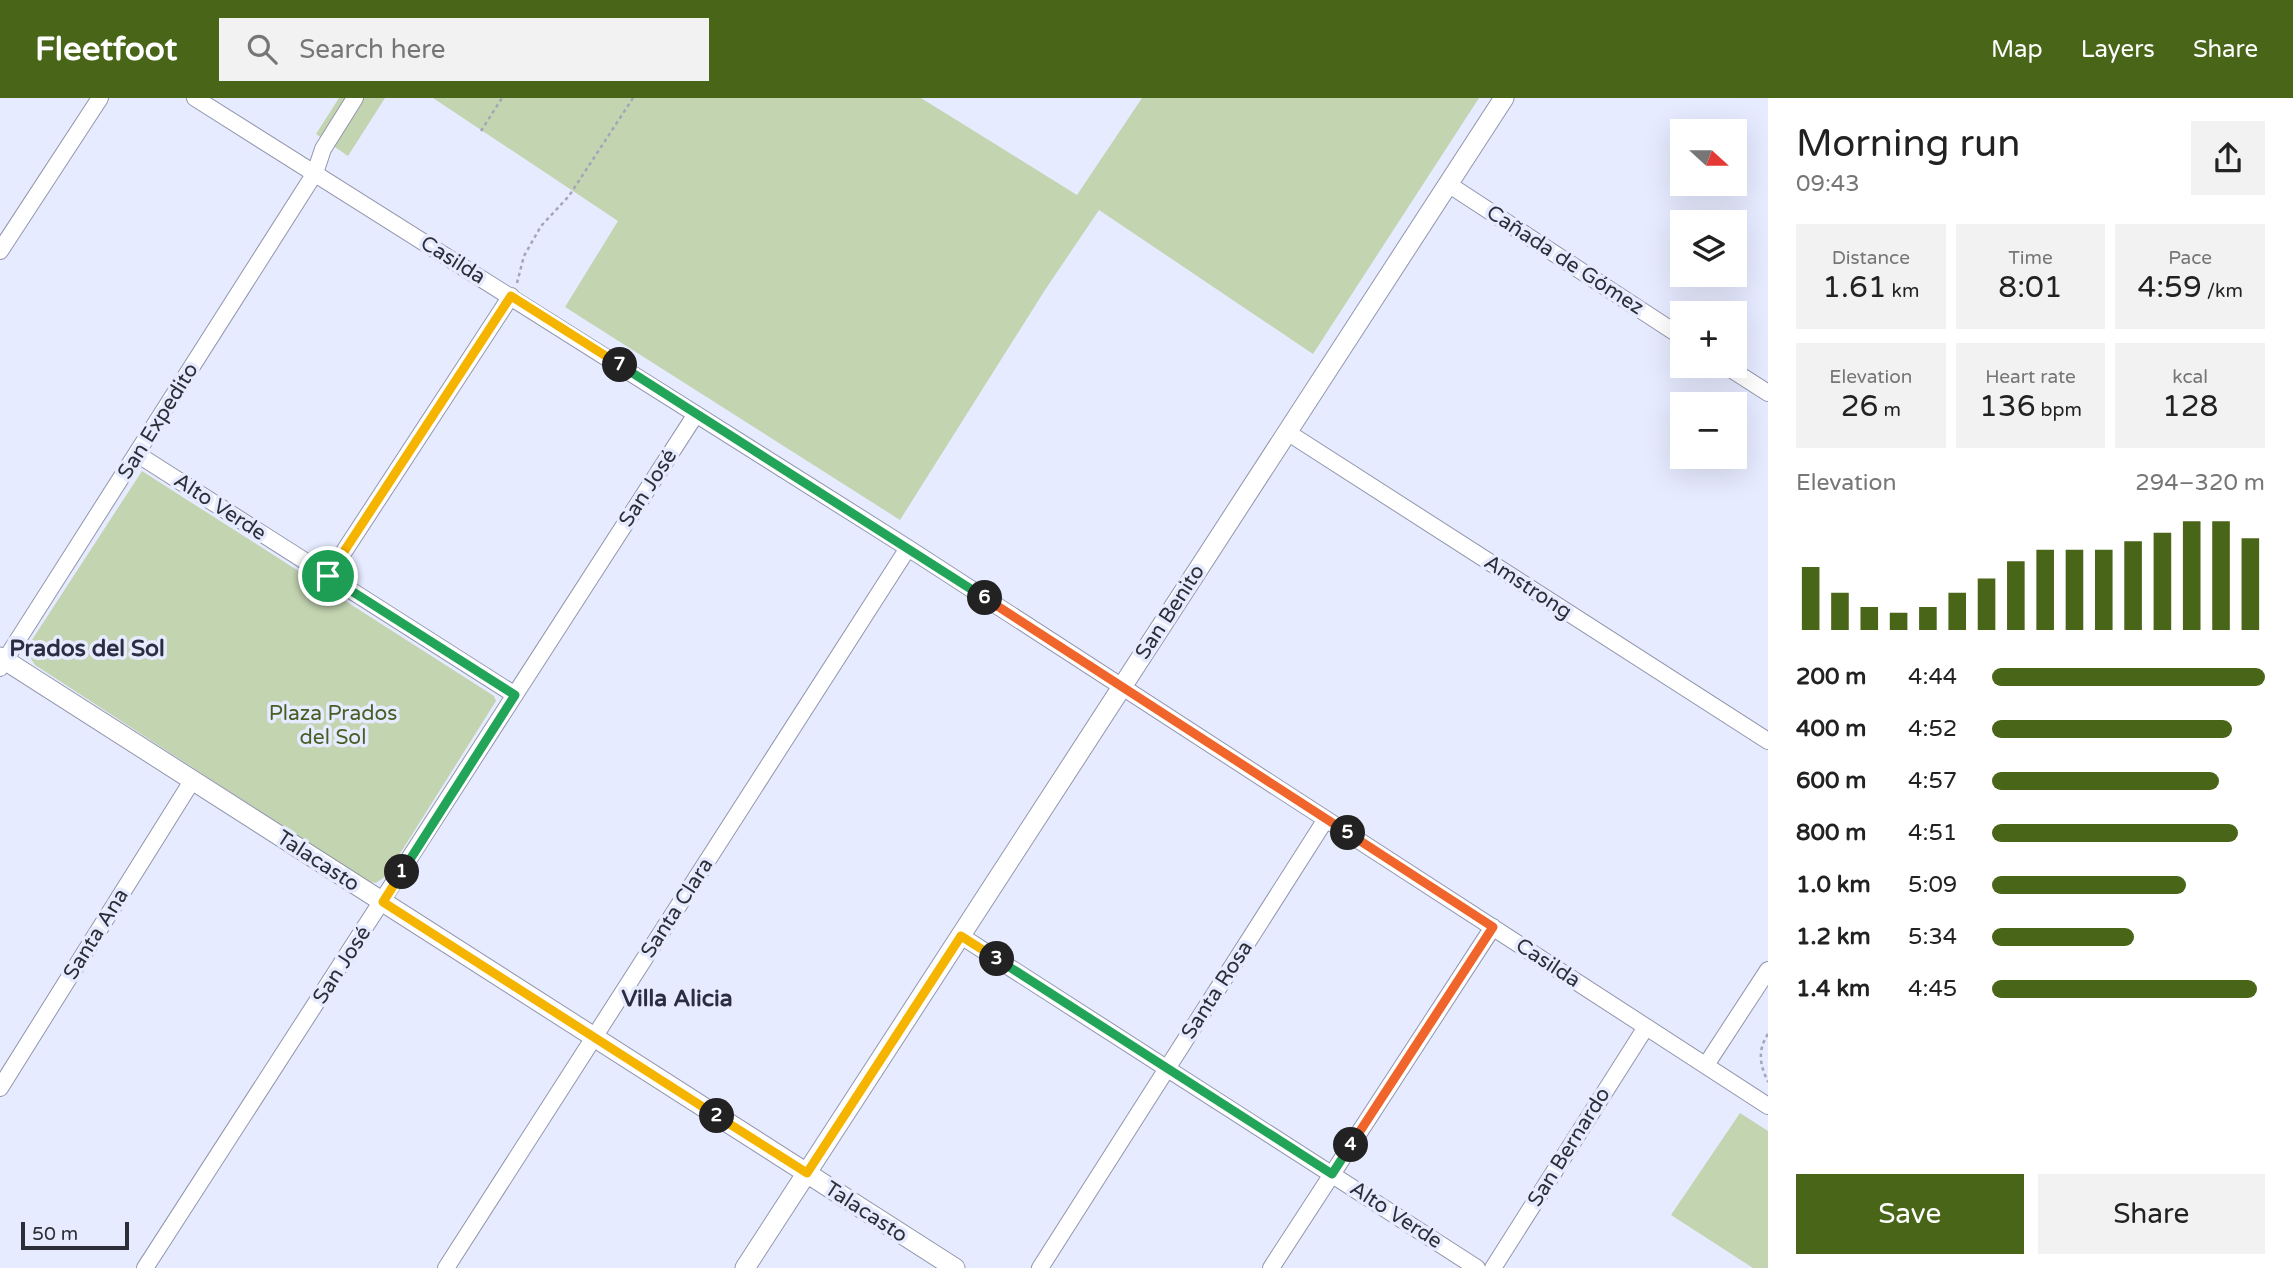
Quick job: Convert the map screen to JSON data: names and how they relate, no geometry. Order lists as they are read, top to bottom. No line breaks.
{"streets":{"street":["Casilda","Cañada de Gómez","San Expedito","San José","Alto Verde","Amstrong","San Benito","Talacasto","Santa Clara","Santa Ana","Santa Rosa","San Bernardo"]},"crossings":[["Casilda","San Expedito"],["Casilda","San José"],["Casilda","San Benito"],["Casilda","Santa Clara"],["Casilda","Santa Rosa"],["Casilda","San Bernardo"],["Cañada de Gómez","San Benito"],["San Expedito","Alto Verde"],["San Expedito","Talacasto"],["San José","Alto Verde"],["San José","Talacasto"],["Alto Verde","San Benito"],["Alto Verde","Santa Rosa"],["Amstrong","San Benito"],["San Benito","Talacasto"],["Talacasto","Santa Clara"],["Talacasto","Santa Ana"]],"districts":["Prados del Sol","Villa Alicia"],"parks":["Plaza Prados del Sol"],"scale_bar":"50 m","north":"right","page":{"header":"Fleetfoot","search":"Search here","nav":["Map","Layers","Share"],"heading":["Morning run","09:43"],"map_buttons":["+","−"],"stats":[["Distance","1.61 km"],["Time","8:01"],["Pace","4:59 /km"],["Elevation","26 m"],["Heart rate","136 bpm"],["kcal","128"]],"pins":["7","6","5","1","3","2","4"],"chart":["Elevation","294–320 m"],"list":[{"name":"200 m","note":"4:44"},{"name":"400 m","note":"4:52"},{"name":"600 m","note":"4:57"},{"name":"800 m","note":"4:51"},{"name":"1.0 km","note":"5:09"},{"name":"1.2 km","note":"5:34"},{"name":"1.4 km","note":"4:45"}],"buttons":["Save","Share"],"scale":"50 m"}}
